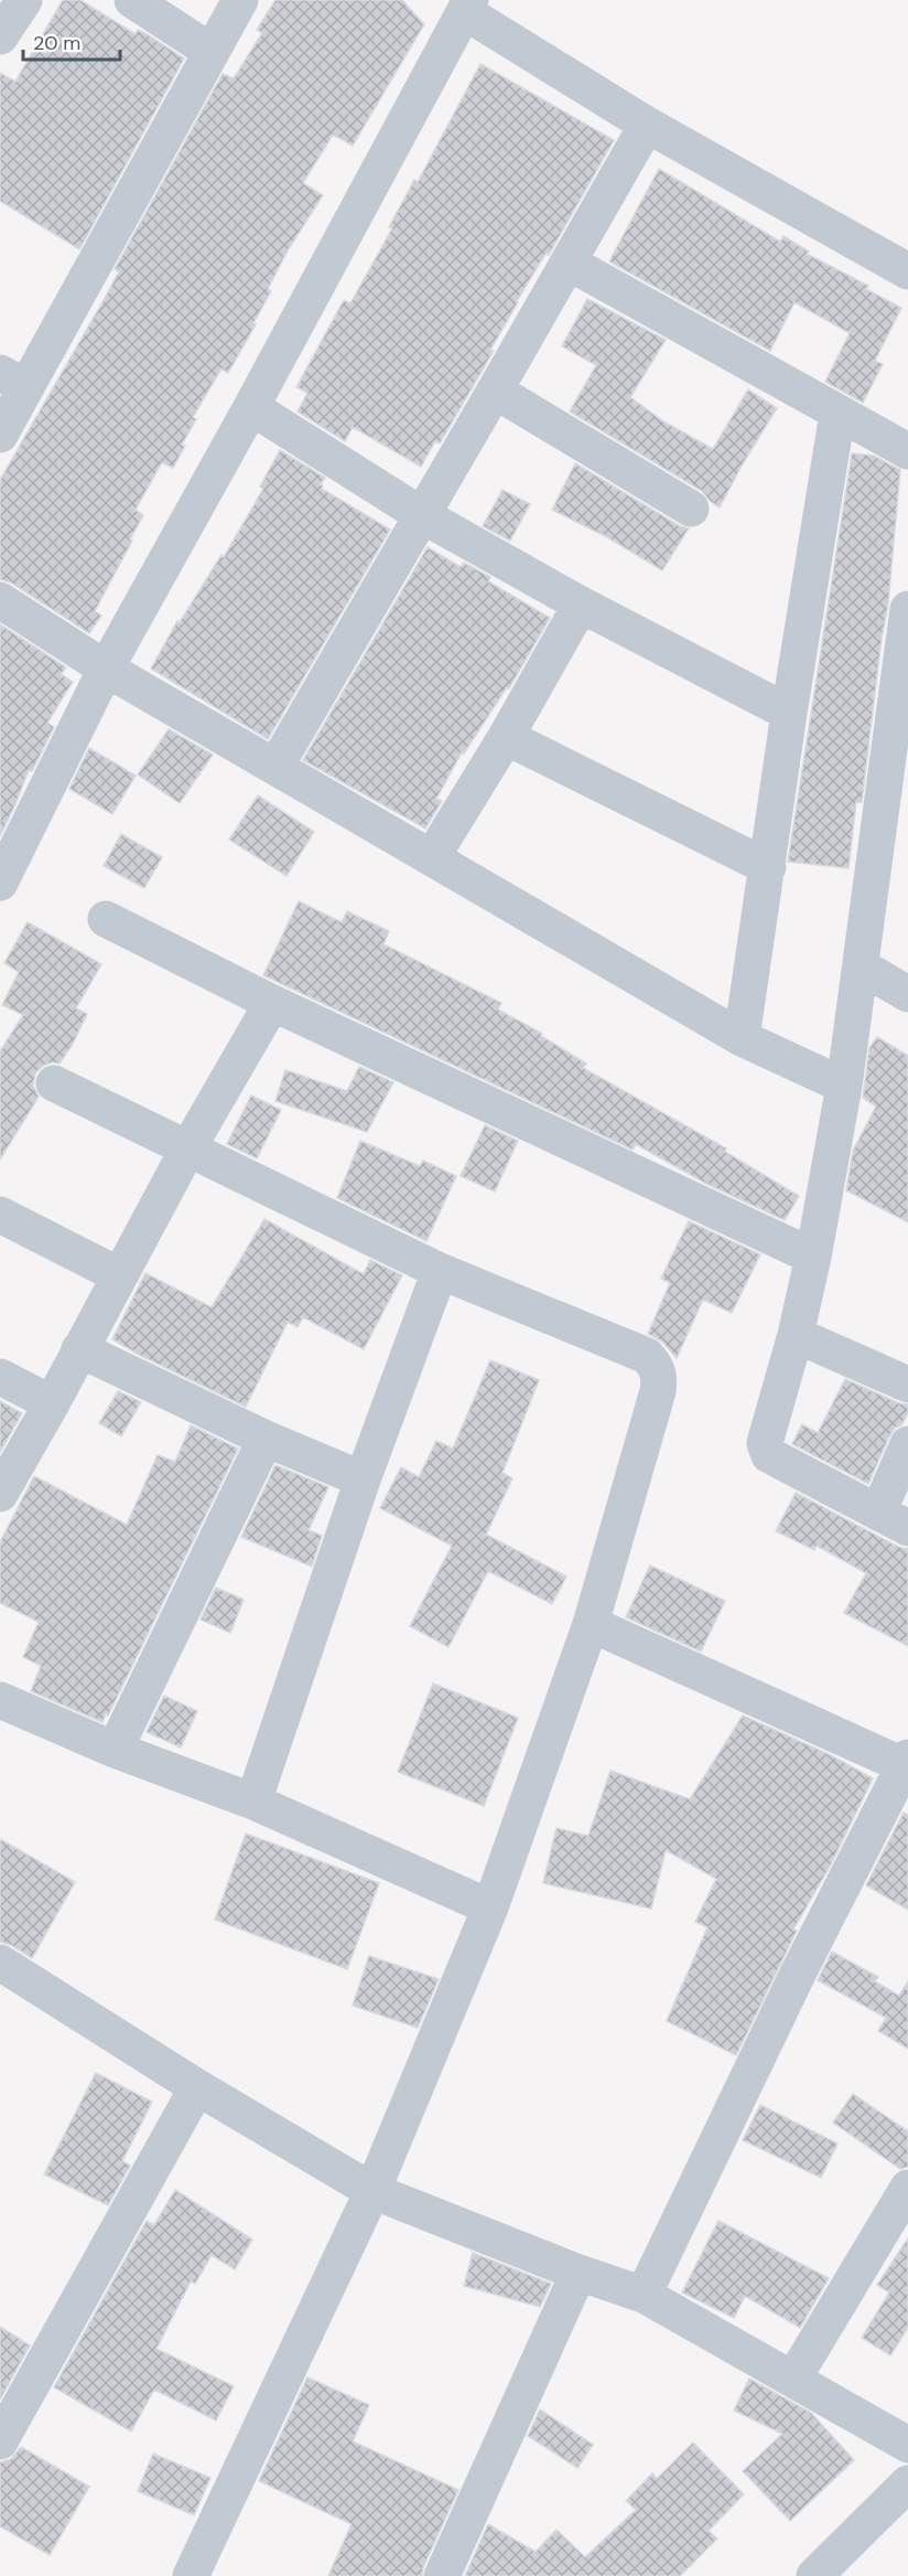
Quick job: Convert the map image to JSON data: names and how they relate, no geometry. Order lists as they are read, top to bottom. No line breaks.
{"scale_bar":"20 m"}
